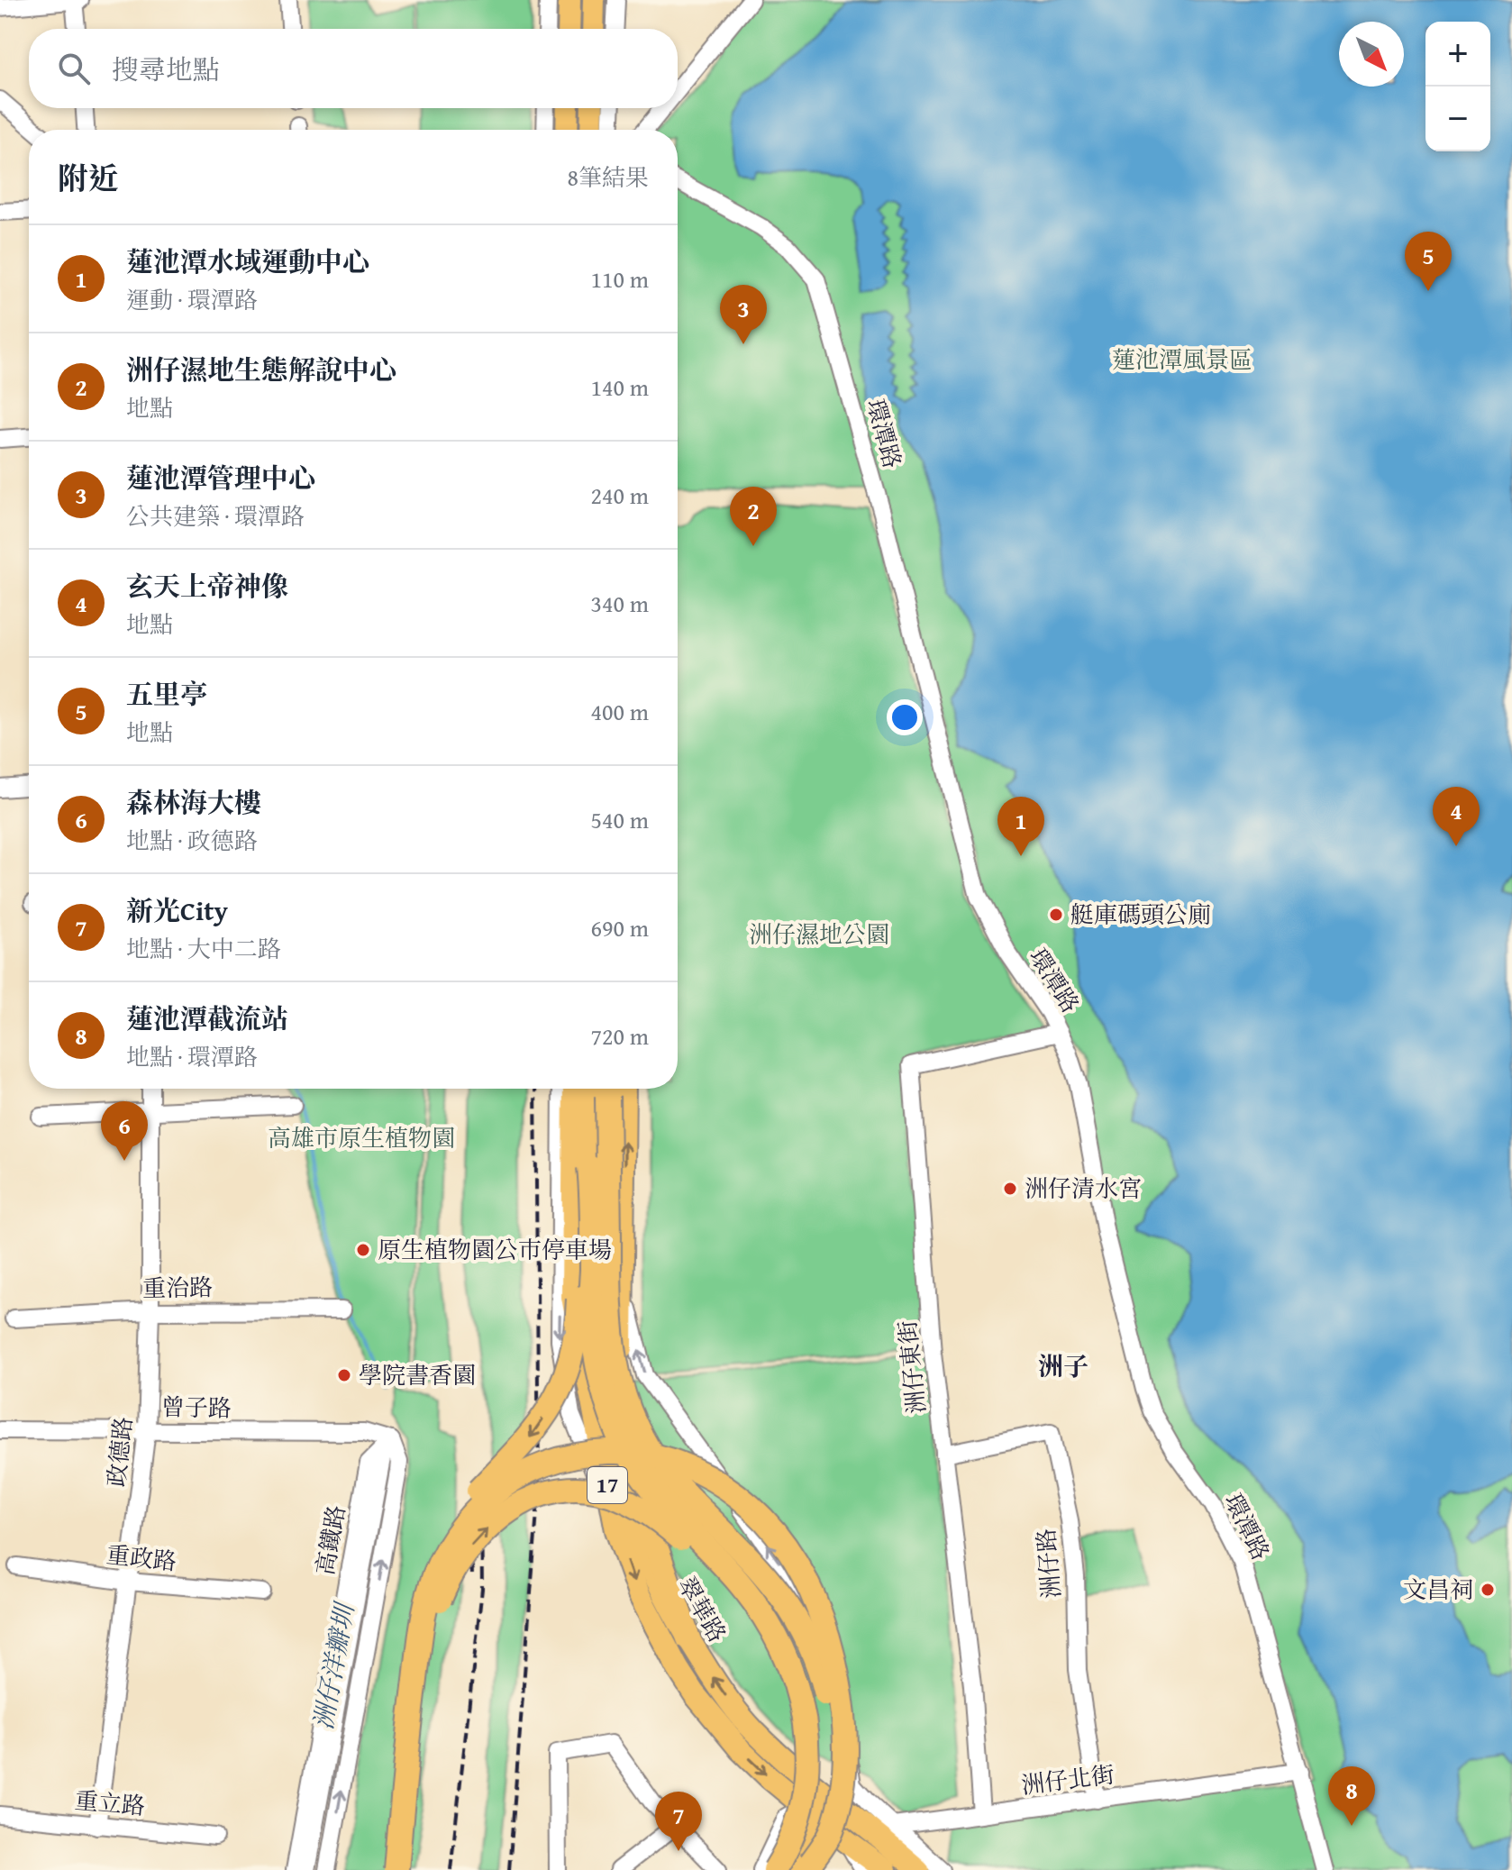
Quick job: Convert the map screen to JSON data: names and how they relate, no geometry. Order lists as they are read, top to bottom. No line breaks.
{"streets":{"main road":["17","翠華路"],"street":["環潭路","重治路","洲仔東街","曾子路","政德路","高鐵路","重政路","洲仔路","洲仔北街","重立路"]},"crossings":[["環潭路","洲仔東街"],["環潭路","洲仔北街"],["重治路","政德路"],["洲仔東街","洲仔路"],["洲仔東街","洲仔北街"],["曾子路","政德路"],["曾子路","高鐵路"],["政德路","重政路"],["政德路","重立路"],["洲仔路","洲仔北街"],["翠華路","洲仔北街"]],"districts":["洲子"],"water":["洲仔洋瓣圳"],"parks":["蓮池潭風景區","洲仔濕地公園","高雄市原生植物園"],"places":["艇庫碼頭公廁","洲仔清水宮","原生植物園公巿停車場","學院書香園","文昌祠"],"north":"bottom right","page":{"map_buttons":["+","−"],"search":"搜尋地點","heading":["附近","8筆結果"],"list":[{"mark":"1","name":"蓮池潭水域運動中心","note":"運動 · 環潭路","value":"110 m"},{"mark":"2","name":"洲仔濕地生態解說中心","note":"地點","value":"140 m"},{"mark":"3","name":"蓮池潭管理中心","note":"公共建築 · 環潭路","value":"240 m"},{"mark":"4","name":"玄天上帝神像","note":"地點","value":"340 m"},{"mark":"5","name":"五里亭","note":"地點","value":"400 m"},{"mark":"6","name":"森林海大樓","note":"地點 · 政德路","value":"540 m"},{"mark":"7","name":"新光City","note":"地點 · 大中二路","value":"690 m"},{"mark":"8","name":"蓮池潭截流站","note":"地點 · 環潭路","value":"720 m"}],"pins":["5","3","2","4","1","6","8","7"]}}
